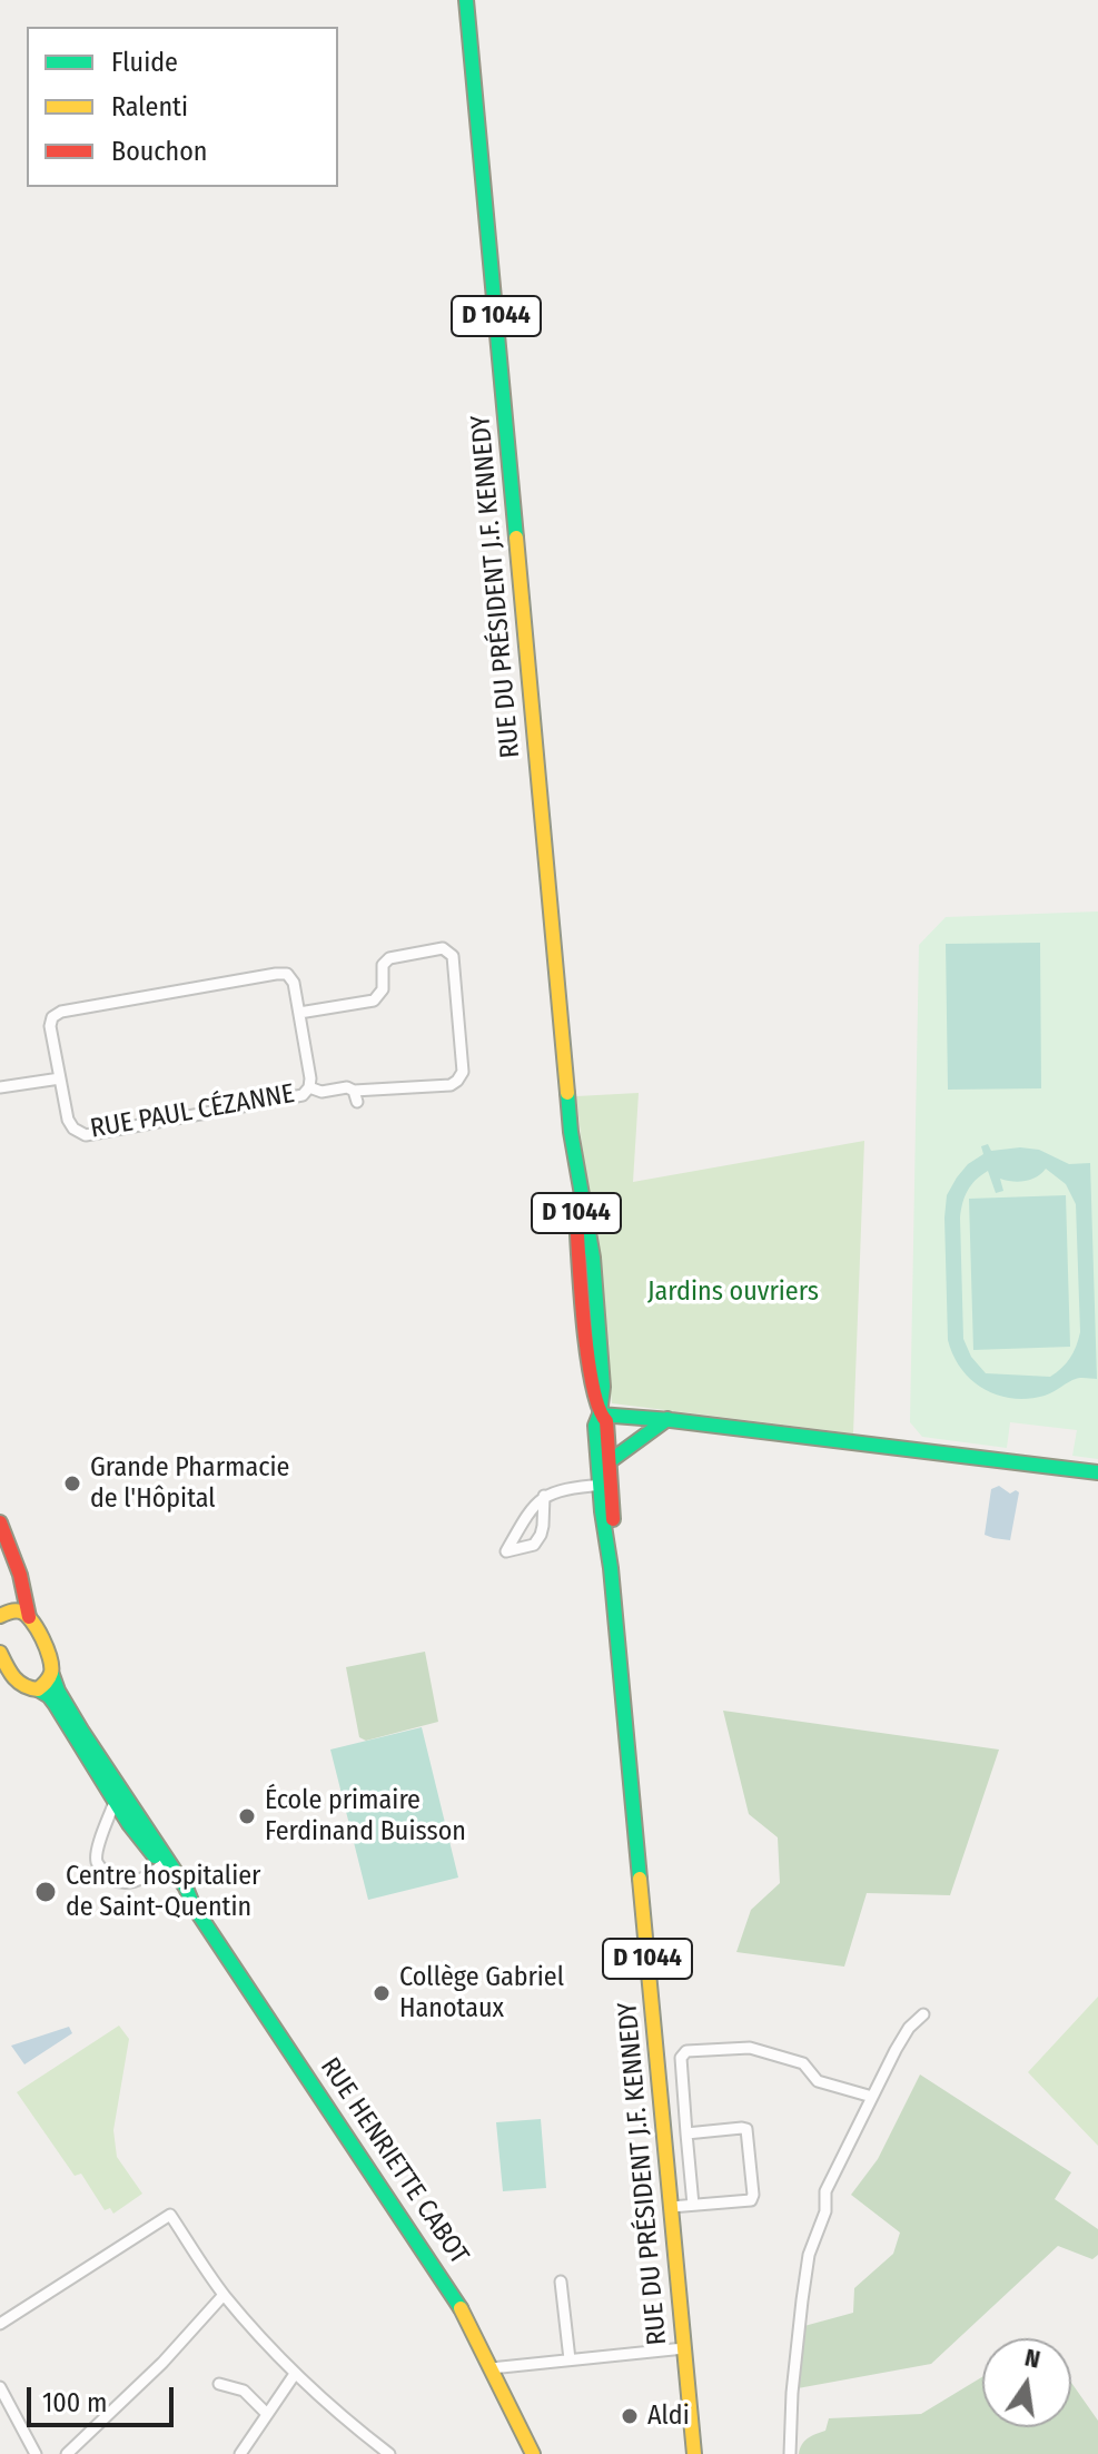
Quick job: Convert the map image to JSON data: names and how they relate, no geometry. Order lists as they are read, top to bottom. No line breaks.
{"streets":{"main road":["D 1044","RUE DU PRÉSIDENT J.F. KENNEDY","RUE HENRIETTE CABOT"],"street":["RUE PAUL CÉZANNE"]},"parks":["Jardins ouvriers"],"places":["Grande Pharmacie de l'Hôpital","École primaire Ferdinand Buisson","Centre hospitalier de Saint-Quentin","Collège Gabriel Hanotaux","Aldi"],"legend":["Fluide","Ralenti","Bouchon"],"scale_bar":"100 m","north":"top"}
